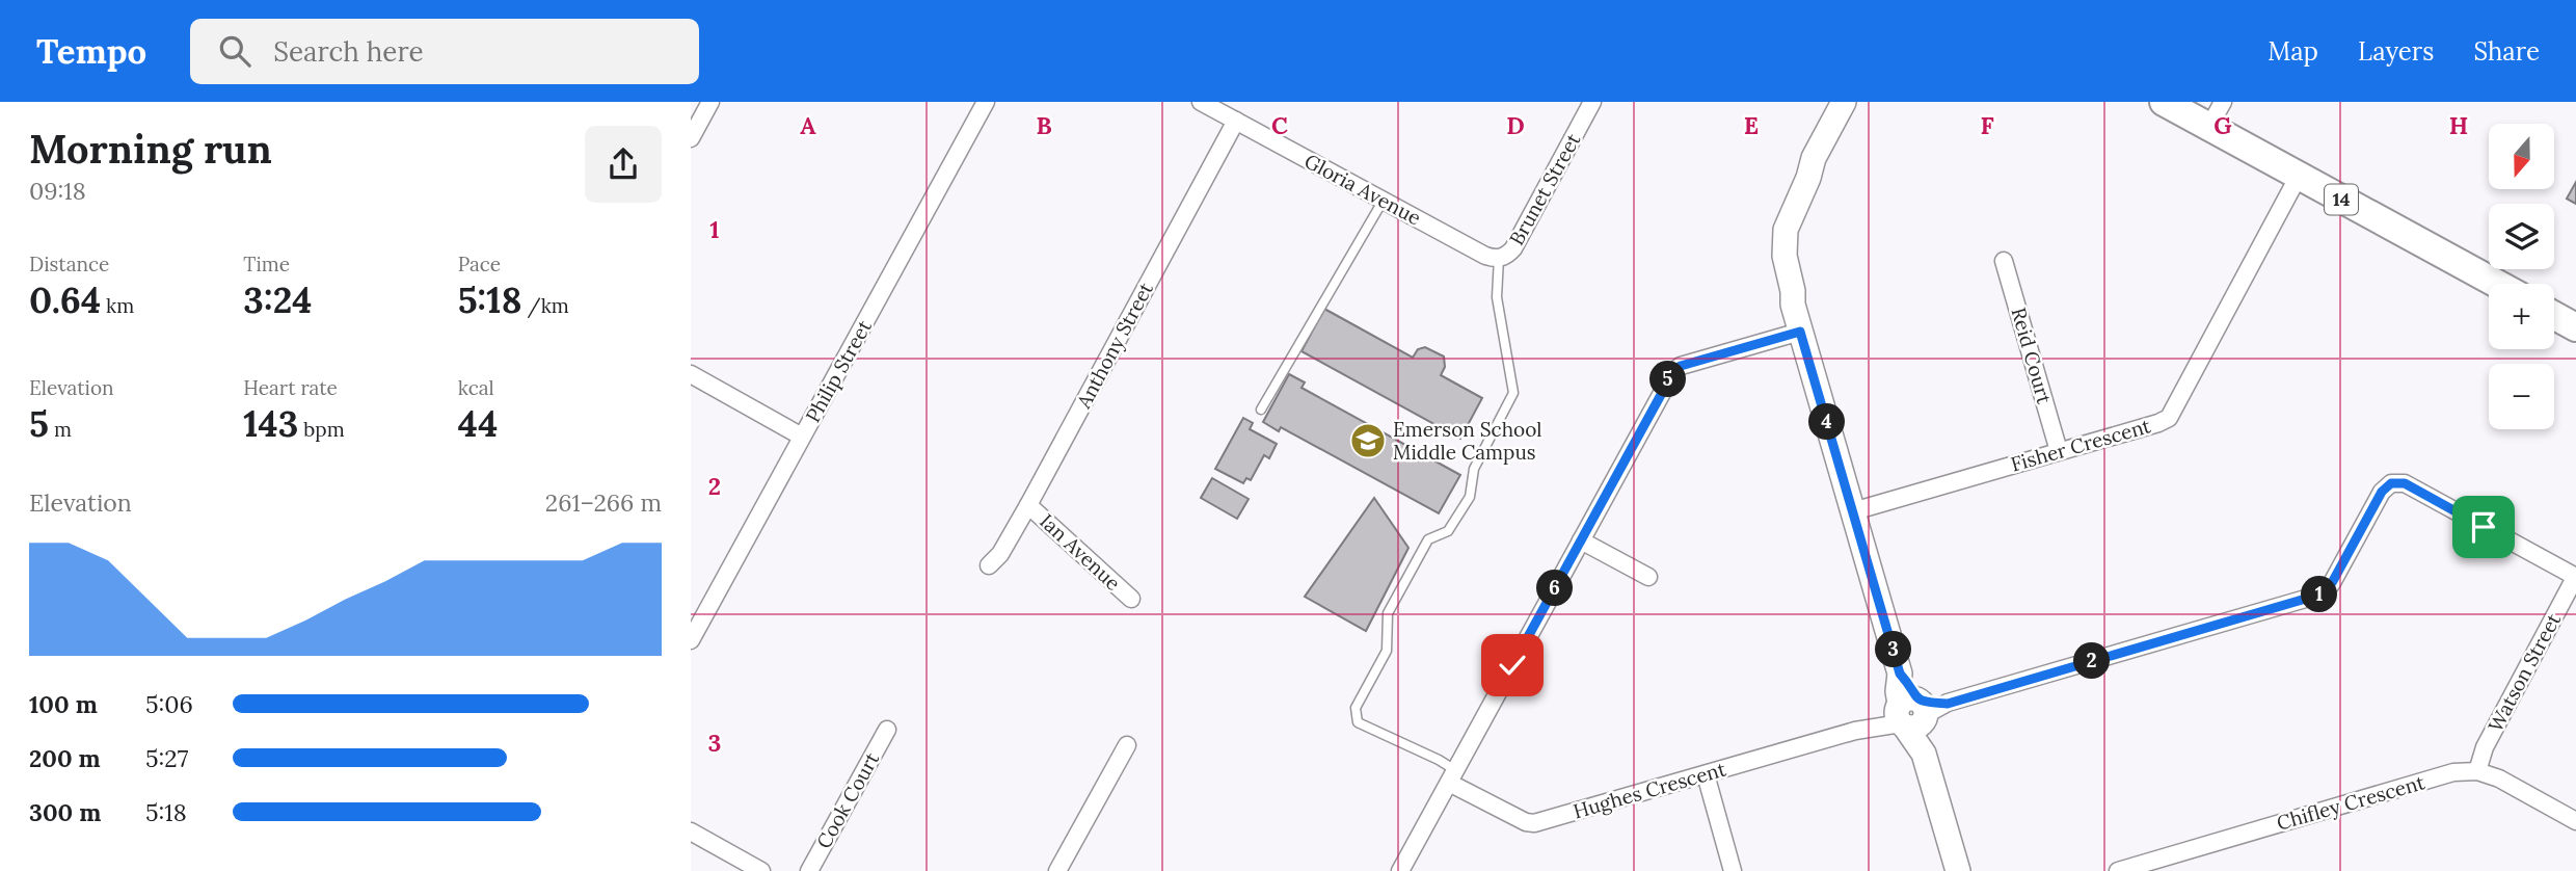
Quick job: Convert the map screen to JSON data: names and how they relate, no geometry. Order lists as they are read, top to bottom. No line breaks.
{"streets":{"main road":["14"],"street":["Gloria Avenue","Brunet Street","Anthony Street","Reid Court","Philip Street","Fisher Crescent","Ian Avenue","Watson Street","Hughes Crescent","Cook Court","Chifley Crescent"]},"crossings":[["Gloria Avenue","Brunet Street"],["Gloria Avenue","Anthony Street"],["14","Fisher Crescent"],["Anthony Street","Ian Avenue"],["Reid Court","Fisher Crescent"],["Watson Street","Hughes Crescent"],["Watson Street","Chifley Crescent"]],"places":{"school or university":["Emerson School Middle Campus"]},"north":"bottom","page":{"header":"Tempo","search":"Search here","nav":["Map","Layers","Share"],"heading":["Morning run","09:18"],"map_buttons":["+","−"],"stats":[["Distance","0.64 km"],["Time","3:24"],["Pace","5:18 /km"],["Elevation","5 m"],["Heart rate","143 bpm"],["kcal","44"]],"pins":["5","4","6","1","3","2"],"chart":["Elevation","261–266 m"],"list":[{"name":"100 m","note":"5:06"},{"name":"200 m","note":"5:27"},{"name":"300 m","note":"5:18"}]},"grid":{"columns":["A","B","C","D","E","F","G","H"],"rows":["1","2","3"]}}
